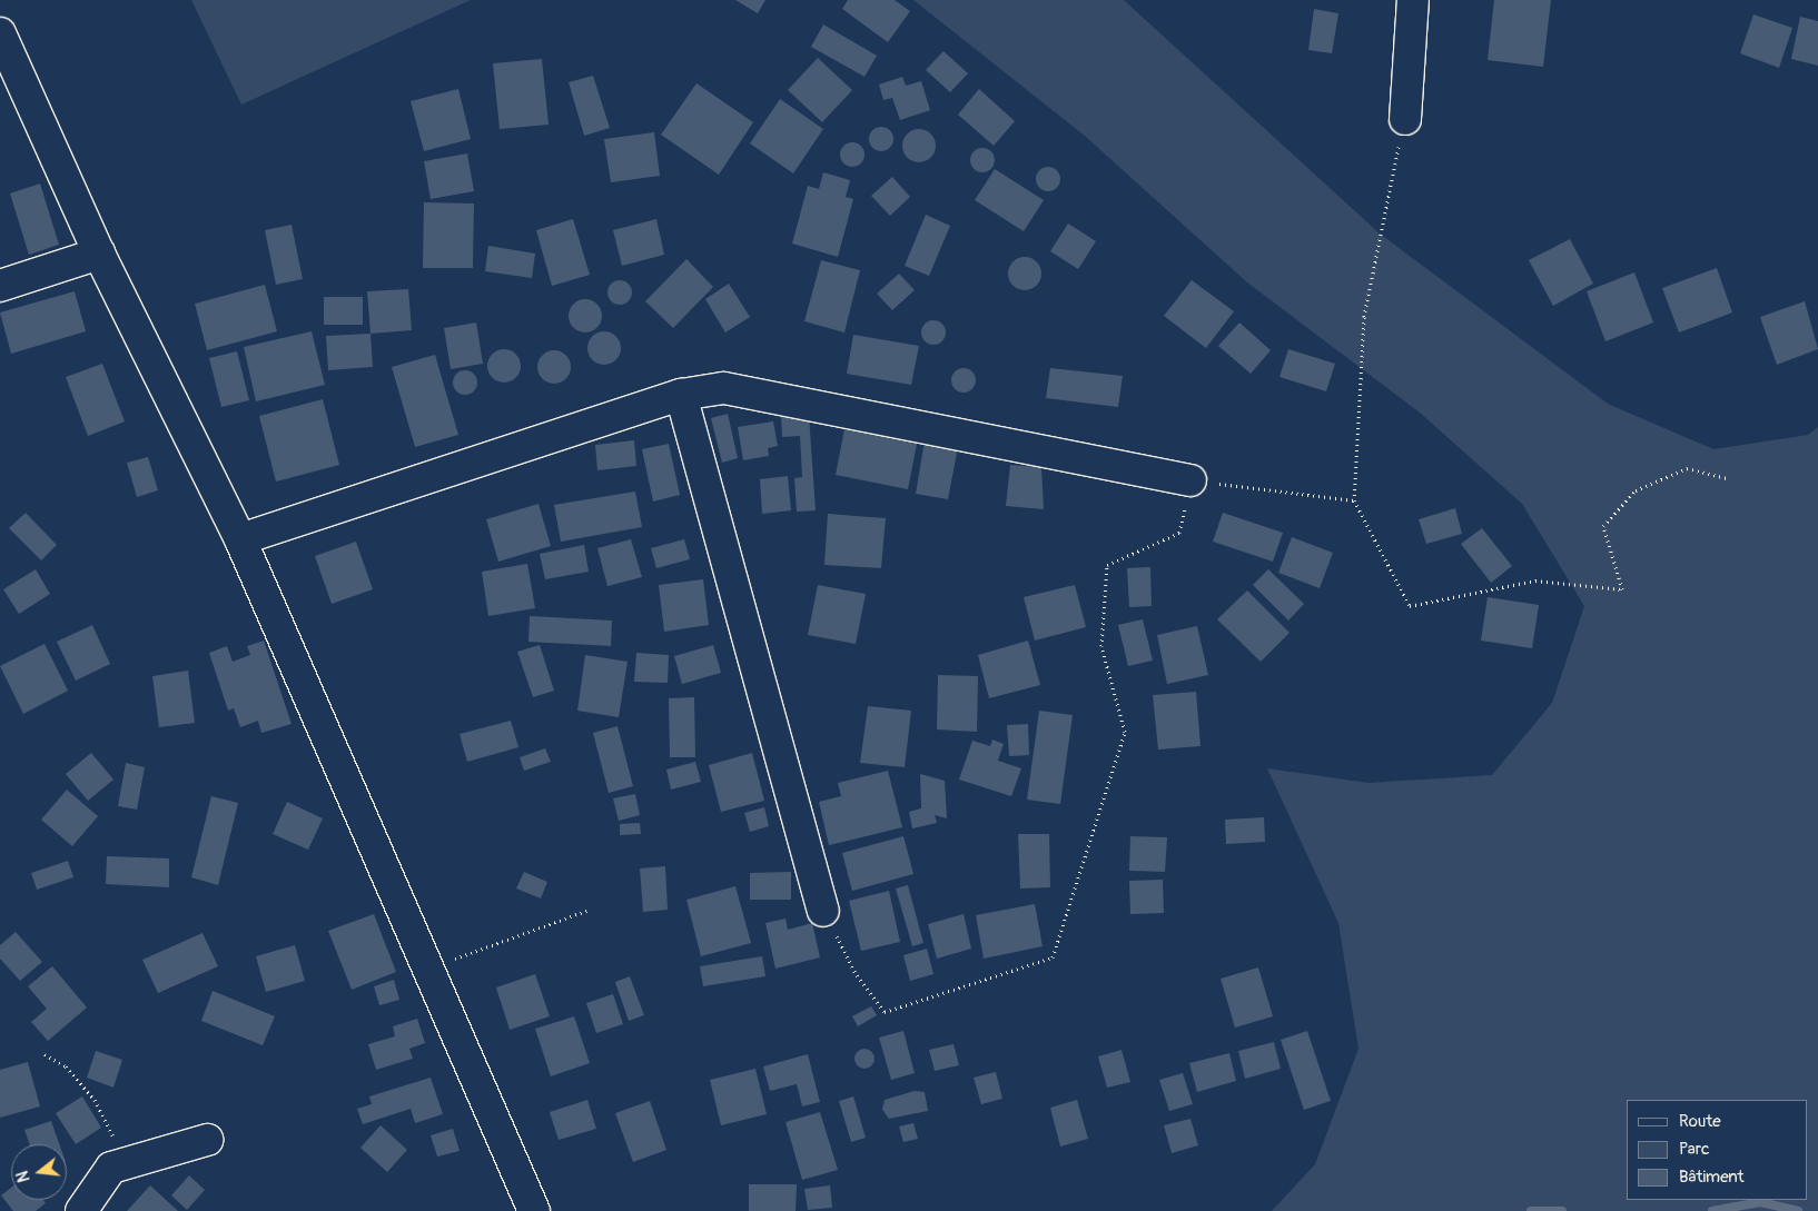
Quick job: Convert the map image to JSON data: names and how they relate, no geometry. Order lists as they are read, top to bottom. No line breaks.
{"legend":["Route","Parc","Bâtiment"],"north":"left"}
